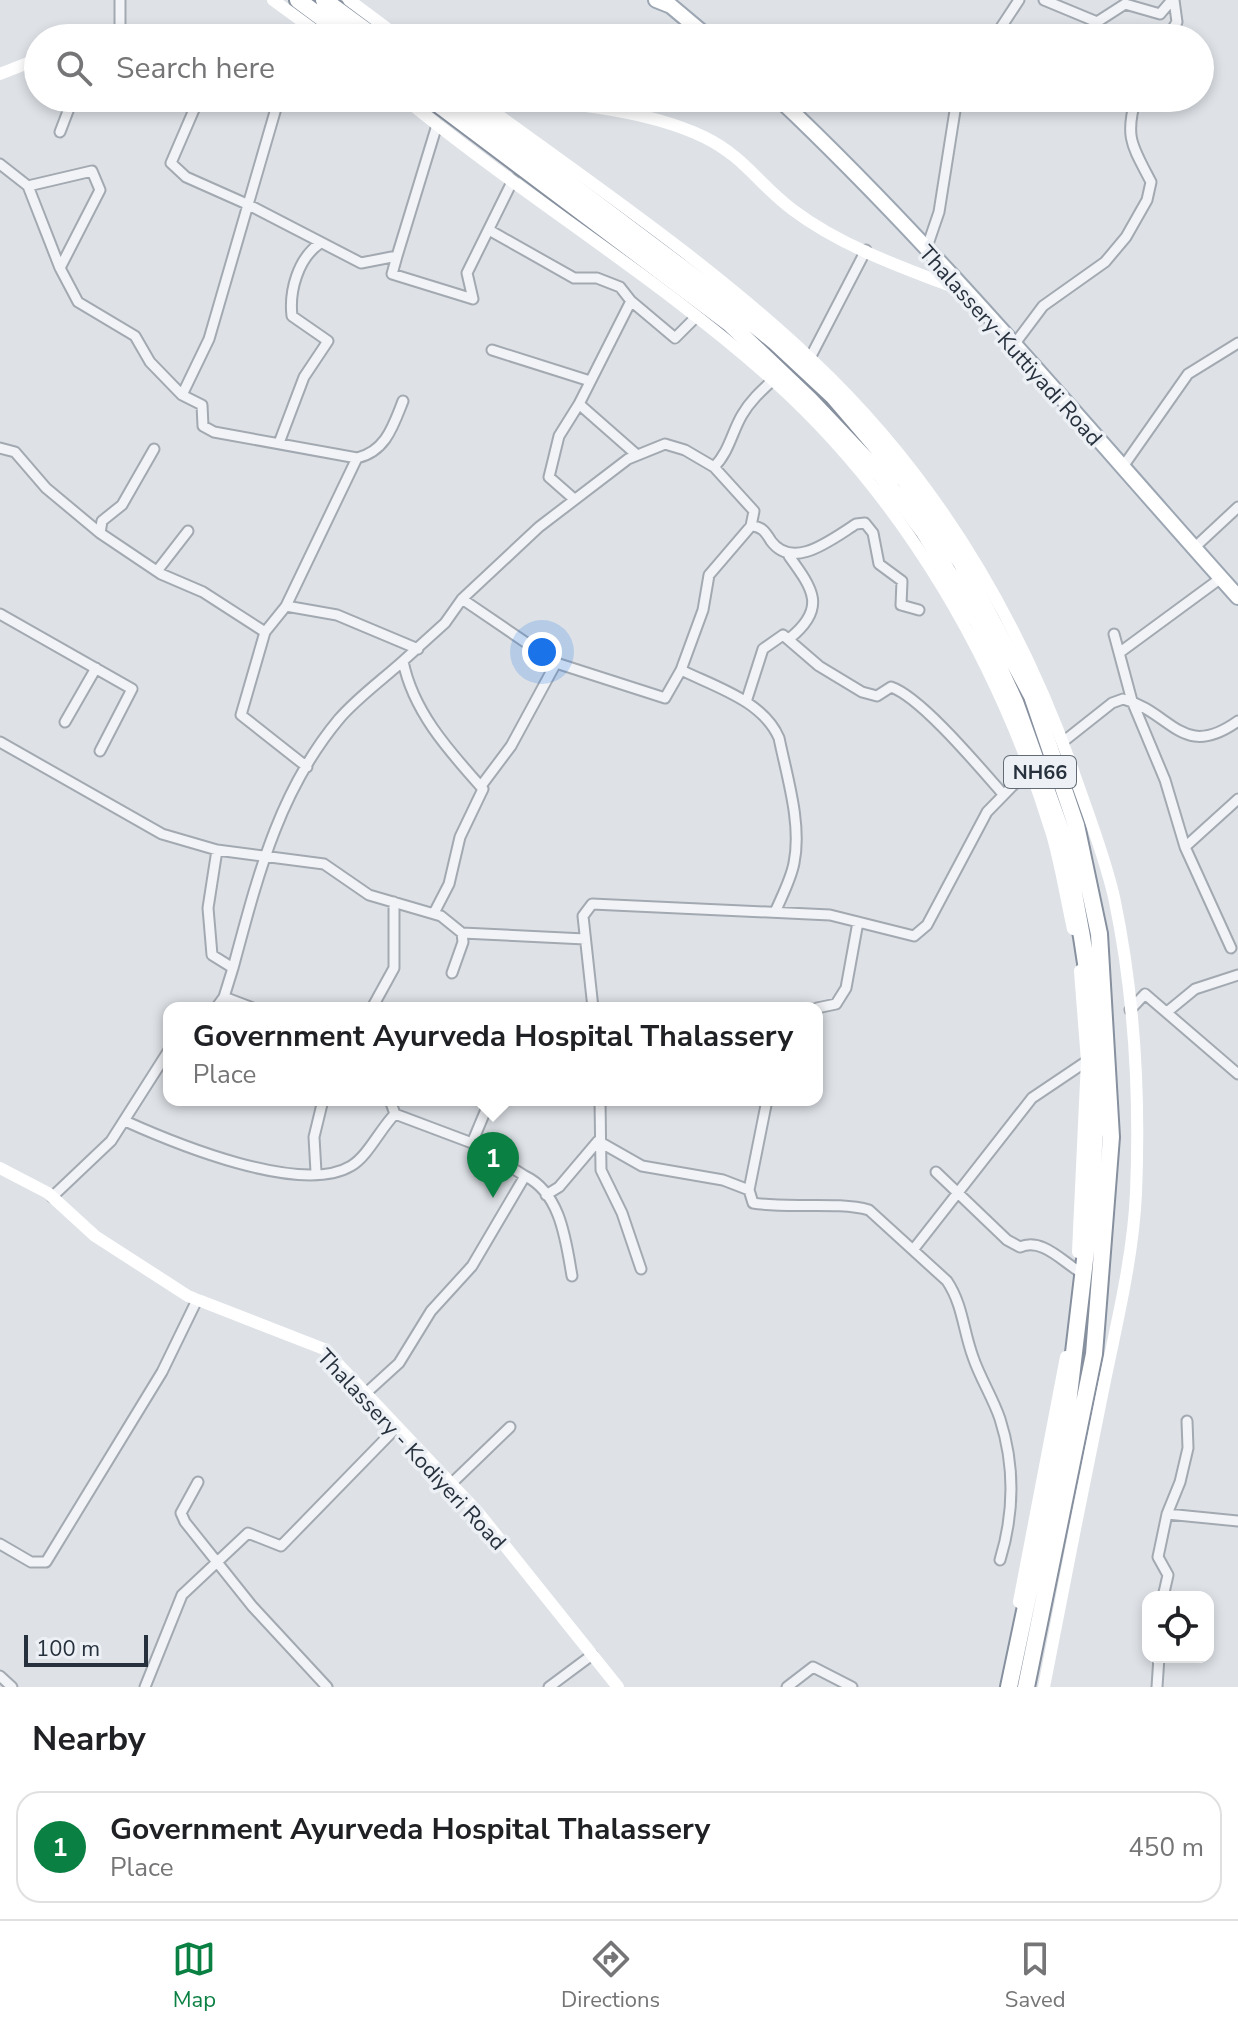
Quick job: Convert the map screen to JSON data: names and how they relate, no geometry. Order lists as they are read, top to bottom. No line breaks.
{"streets":{"highway":["NH66"],"main road":["Thalassery-Kuttiyadi Road"],"street":["Thalassery - Kodiyeri Road"]},"scale_bar":"100 m","page":{"search":"Search here","popup":["Government Ayurveda Hospital Thalassery","Place"],"pins":"1","scale":"100 m","heading":"Nearby","list":[{"mark":"1","name":"Government Ayurveda Hospital Thalassery","note":"Place","value":"450 m"}],"nav":["Map","Directions","Saved"]}}
